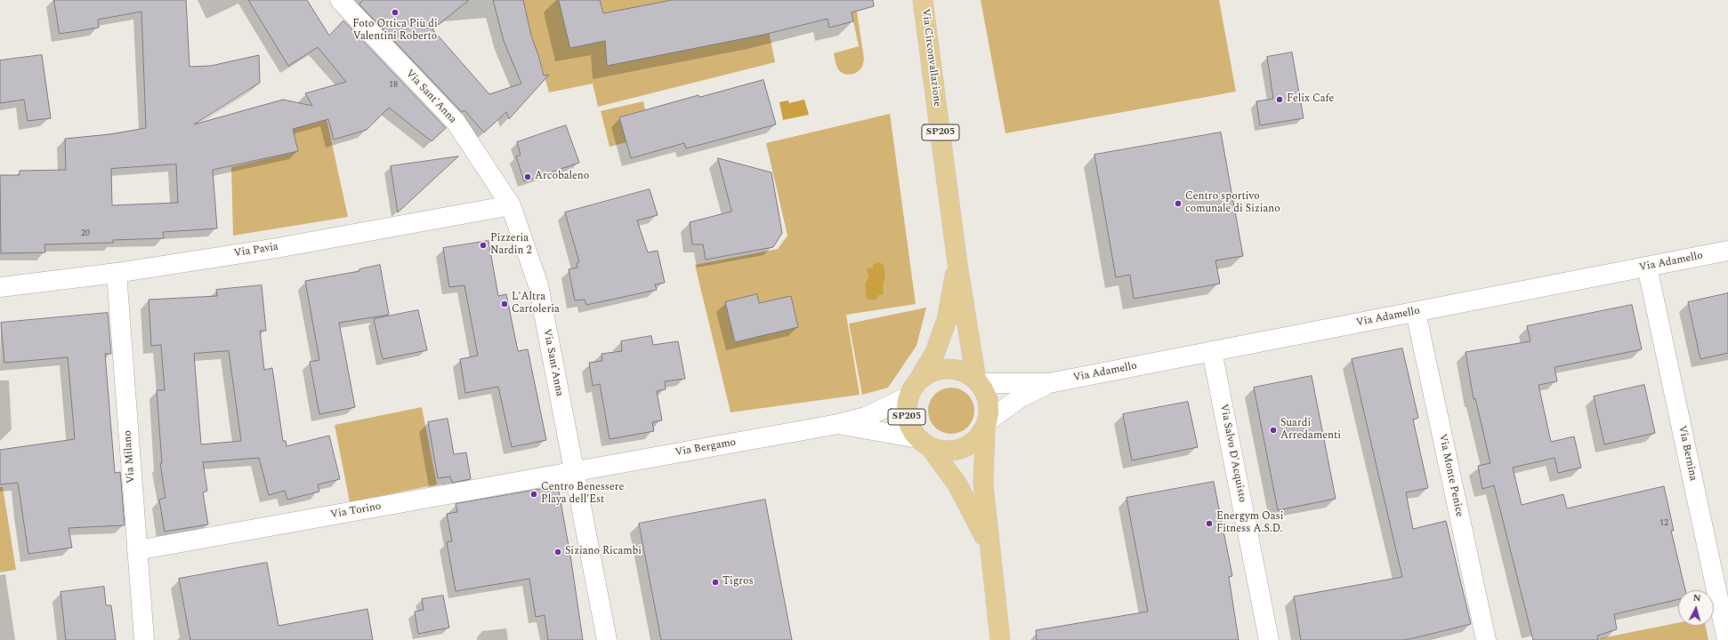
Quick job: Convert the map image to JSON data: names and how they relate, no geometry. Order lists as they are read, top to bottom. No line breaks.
{"streets":{"main road":["Via Circonvallazione","SP205"],"street":["Via Sant'Anna","Via Pavia","Via Adamello","Via Bergamo","Via Salvo D'Acquisto","Via Bernina","Via Milano","Via Monte Penice","Via Torino"]},"crossings":[["Via Circonvallazione","SP205"],["Via Sant'Anna","Via Pavia"],["Via Sant'Anna","Via Bergamo"],["Via Sant'Anna","Via Torino"],["SP205","Via Bergamo"],["Via Pavia","Via Milano"],["Via Adamello","Via Salvo D'Acquisto"],["Via Adamello","Via Bernina"],["Via Adamello","Via Monte Penice"],["Via Bergamo","Via Torino"],["Via Milano","Via Torino"]],"places":["Foto Ottica Più di Valentini Roberto","Felix Cafe","Arcobaleno","Centro sportivo comunale di Siziano","Pizzeria Nardin 2","L'Altra Cartoleria","Suardi Arredamenti","Centro Benessere Playa dell'Est","Energym Oasi Fitness A.S.D.","Siziano Ricambi","Tigros"],"house_numbers":["18","20","12"],"north":"top"}
